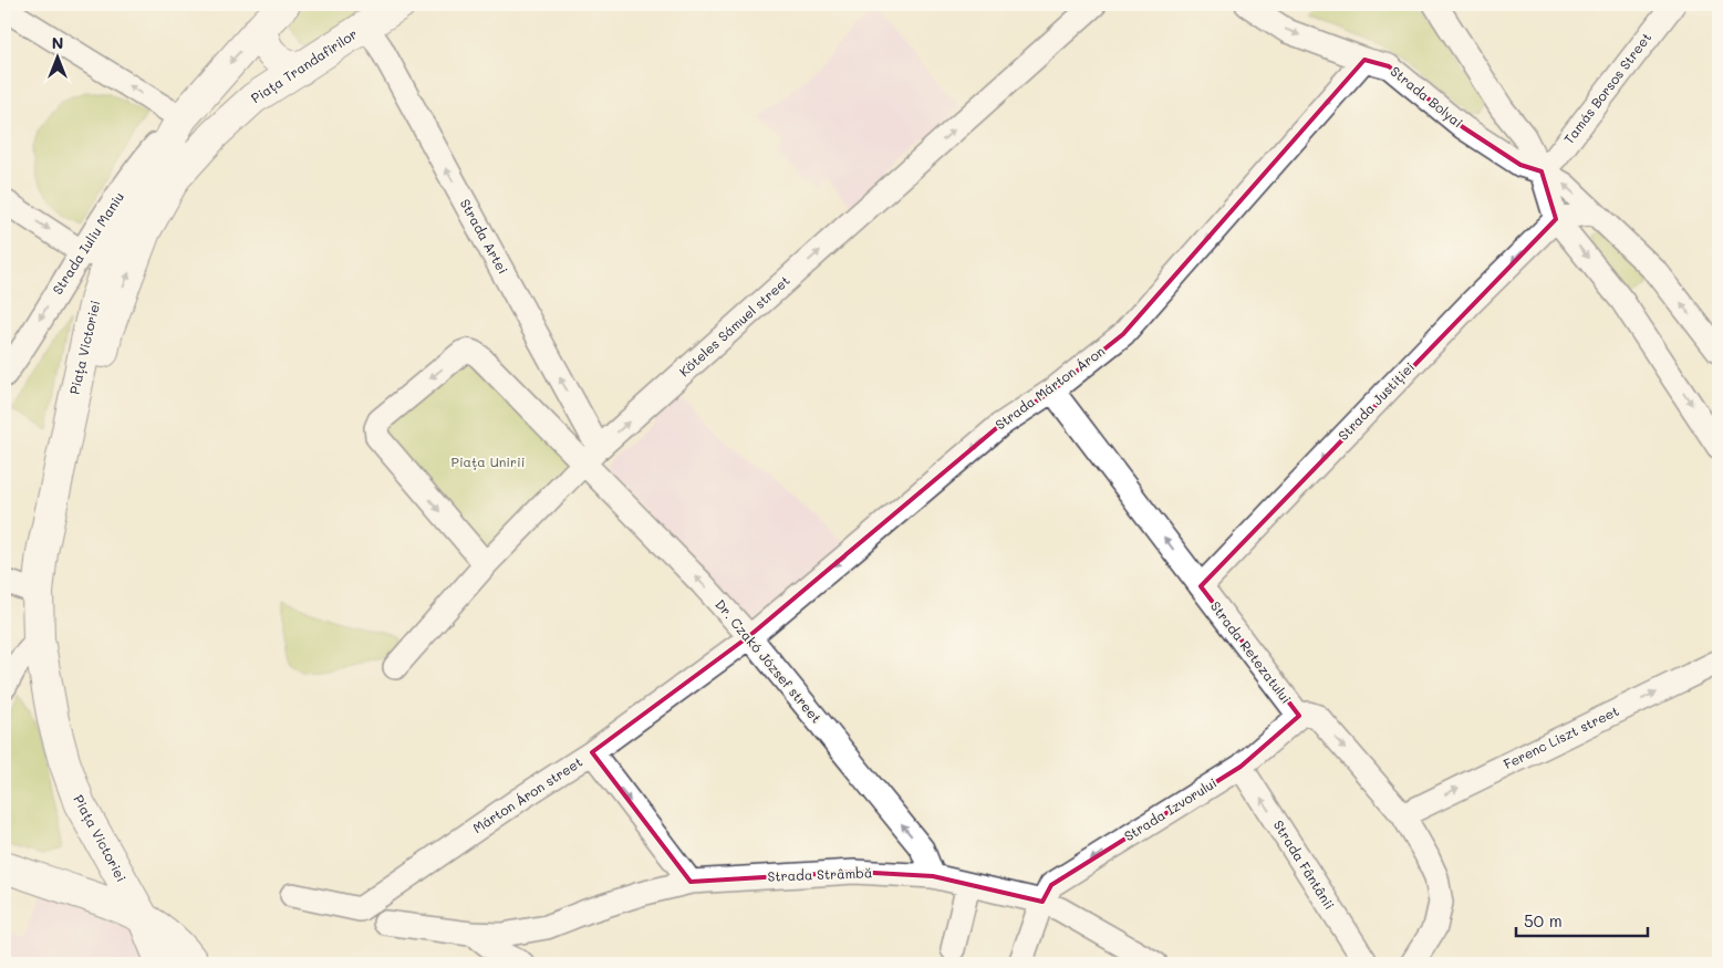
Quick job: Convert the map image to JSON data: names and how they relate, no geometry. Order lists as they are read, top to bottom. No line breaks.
{"streets":{"main road":["Piața Trandafirilor","Piața Victoriei"],"street":["Tamás Borsos Street","Strada Bolyai","Strada Artei","Strada Iuliu Maniu","Köteles Sámuel street","Strada Márton Áron","Strada Justiției","Strada Retezatului","Dr. Czakó József street","Ferenc Liszt street","Márton Áron street","Strada Izvorului","Strada Fântânii","Strada Strâmbă"]},"crossings":[["Piața Trandafirilor","Strada Artei"],["Piața Trandafirilor","Piața Victoriei"],["Tamás Borsos Street","Strada Bolyai"],["Strada Bolyai","Strada Márton Áron"],["Strada Artei","Köteles Sámuel street"],["Strada Artei","Dr. Czakó József street"],["Strada Iuliu Maniu","Piața Victoriei"],["Köteles Sámuel street","Dr. Czakó József street"],["Strada Márton Áron","Strada Retezatului"],["Strada Márton Áron","Dr. Czakó József street"],["Strada Márton Áron","Márton Áron street"],["Strada Justiției","Strada Retezatului"],["Strada Retezatului","Ferenc Liszt street"],["Strada Retezatului","Strada Izvorului"],["Dr. Czakó József street","Márton Áron street"],["Dr. Czakó József street","Strada Strâmbă"],["Strada Izvorului","Strada Fântânii"],["Strada Izvorului","Strada Strâmbă"]],"one_way":["Strada Artei","Strada Iuliu Maniu","Köteles Sámuel street","Strada Márton Áron","Strada Justiției","Dr. Czakó József street","Ferenc Liszt street","Strada Izvorului","Strada Fântânii"],"parks":["Piața Unirii"],"scale_bar":"50 m","north":"top"}
